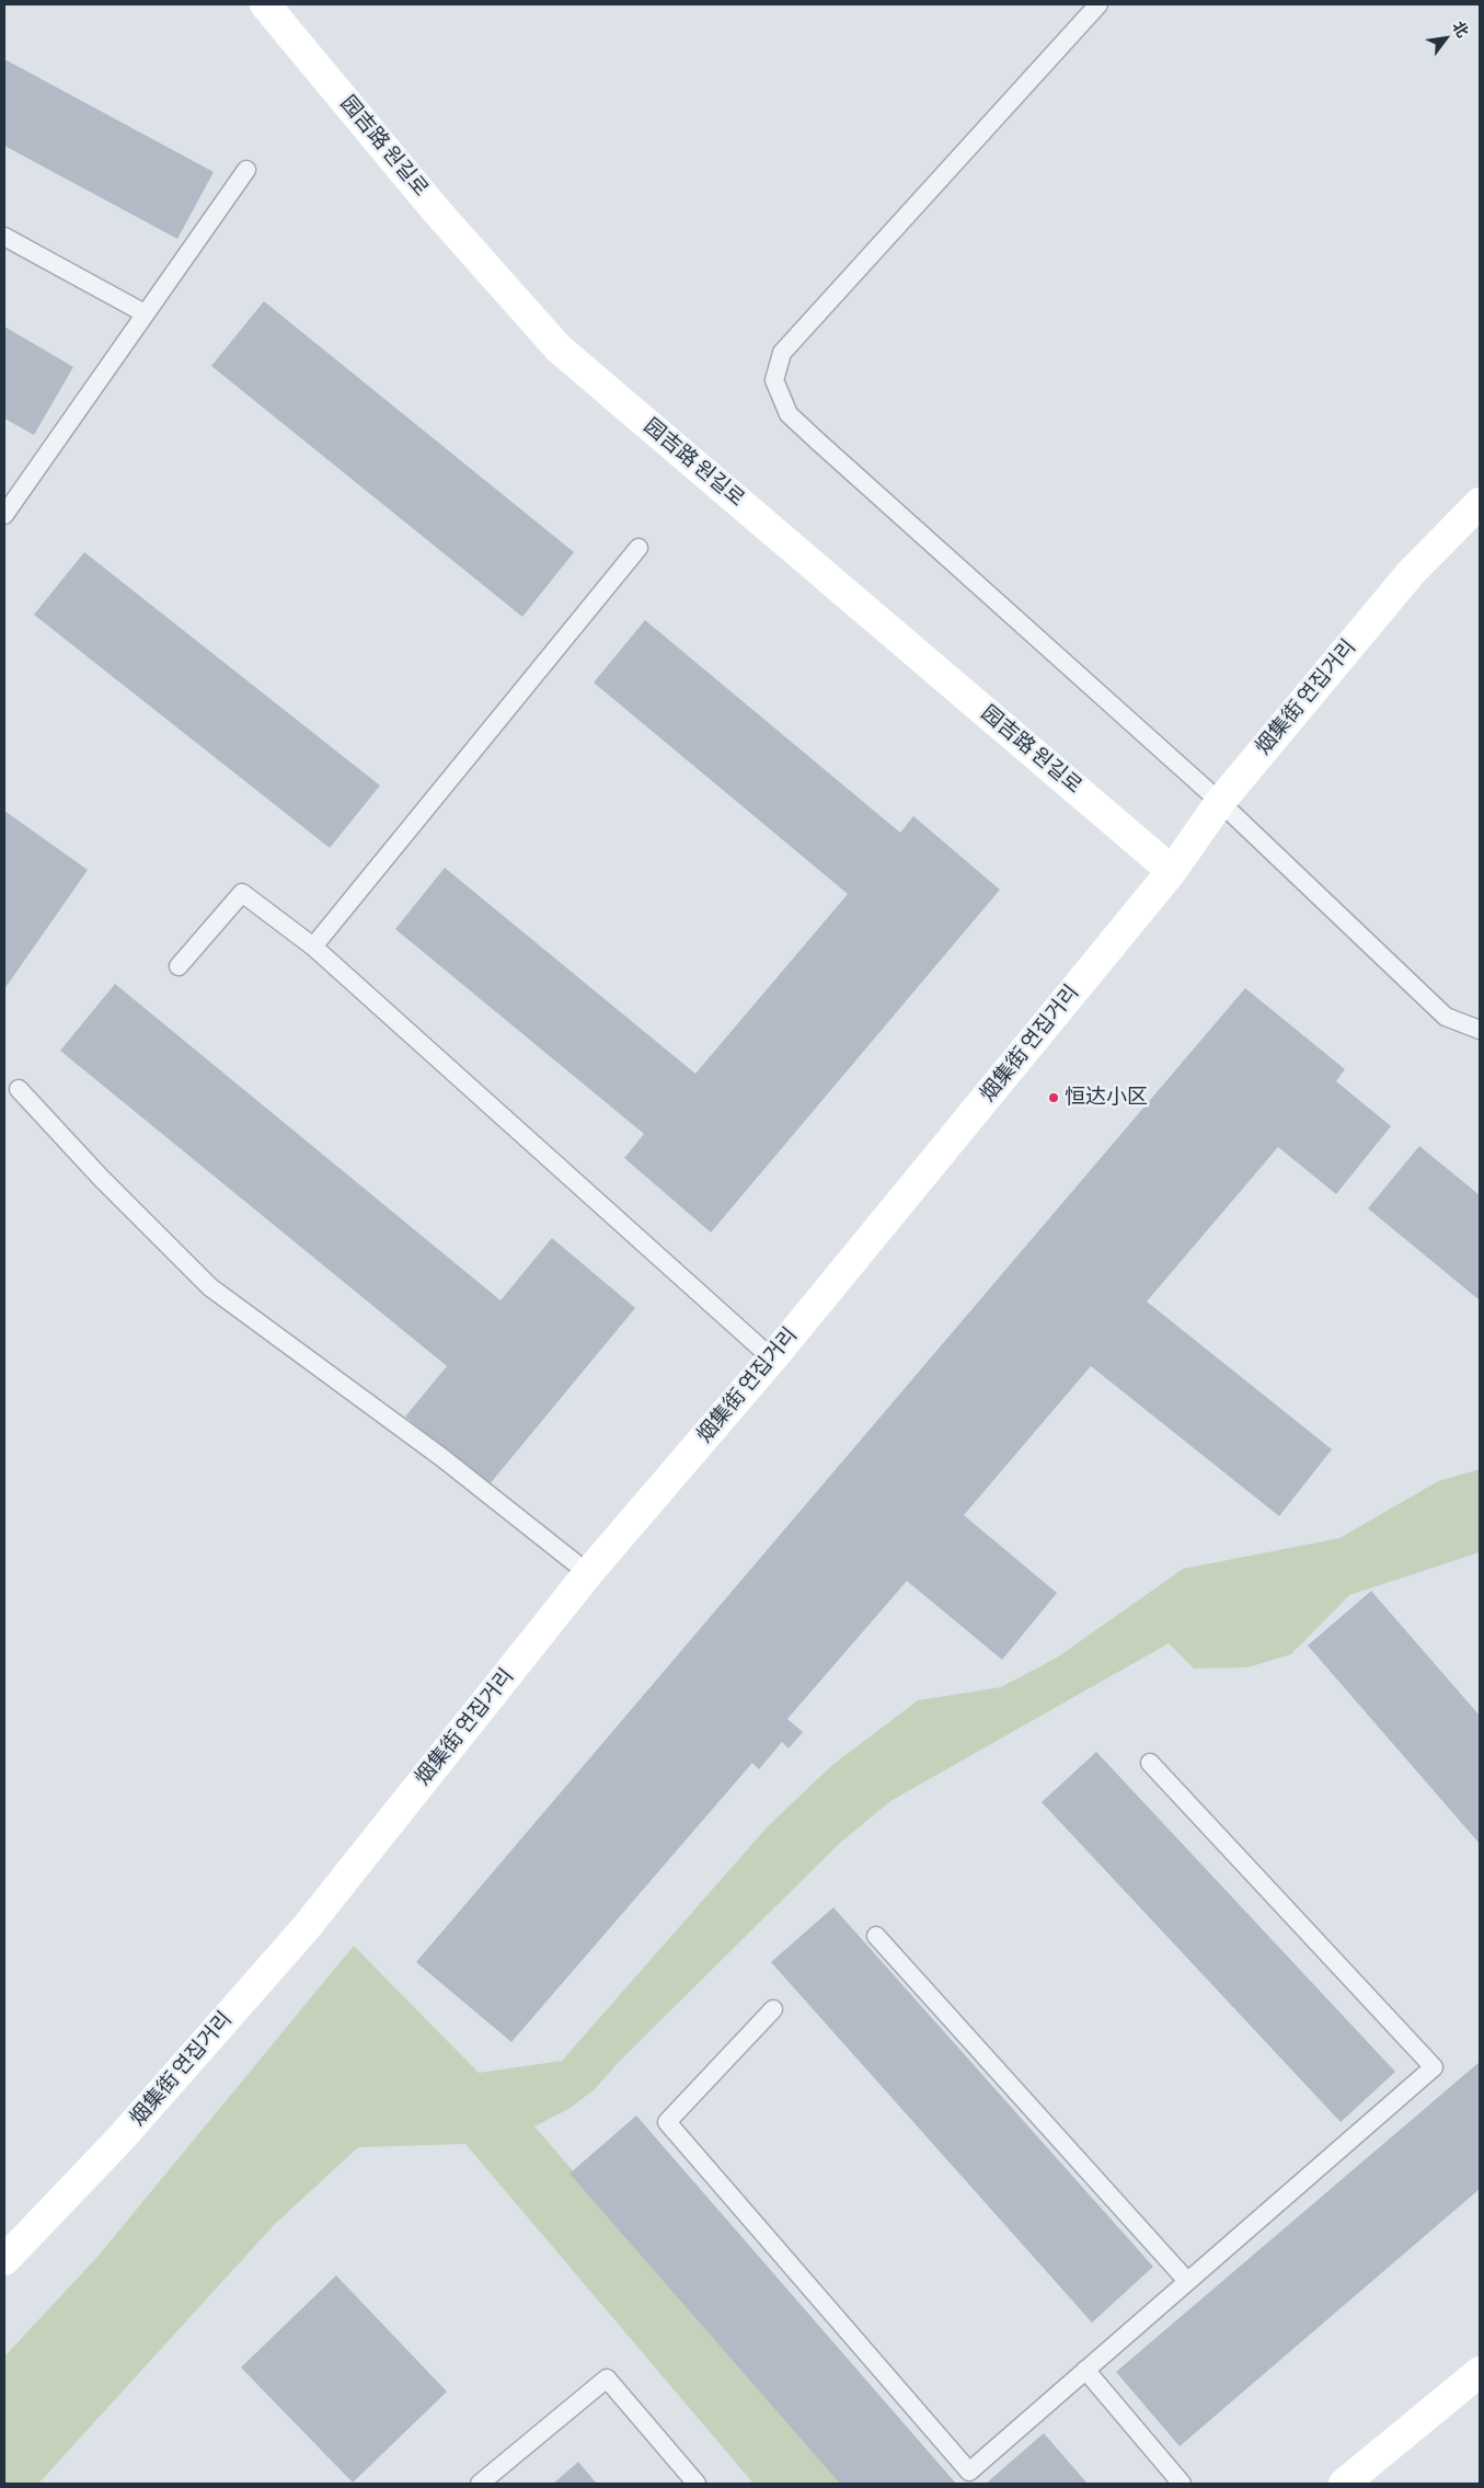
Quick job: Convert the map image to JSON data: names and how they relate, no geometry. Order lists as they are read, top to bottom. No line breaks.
{"streets":{"main road":["园吉路 원길로","烟集街 연집거리"]},"crossings":[["园吉路 원길로","烟集街 연집거리"]],"places":["恒达小区"],"north":"top right"}
